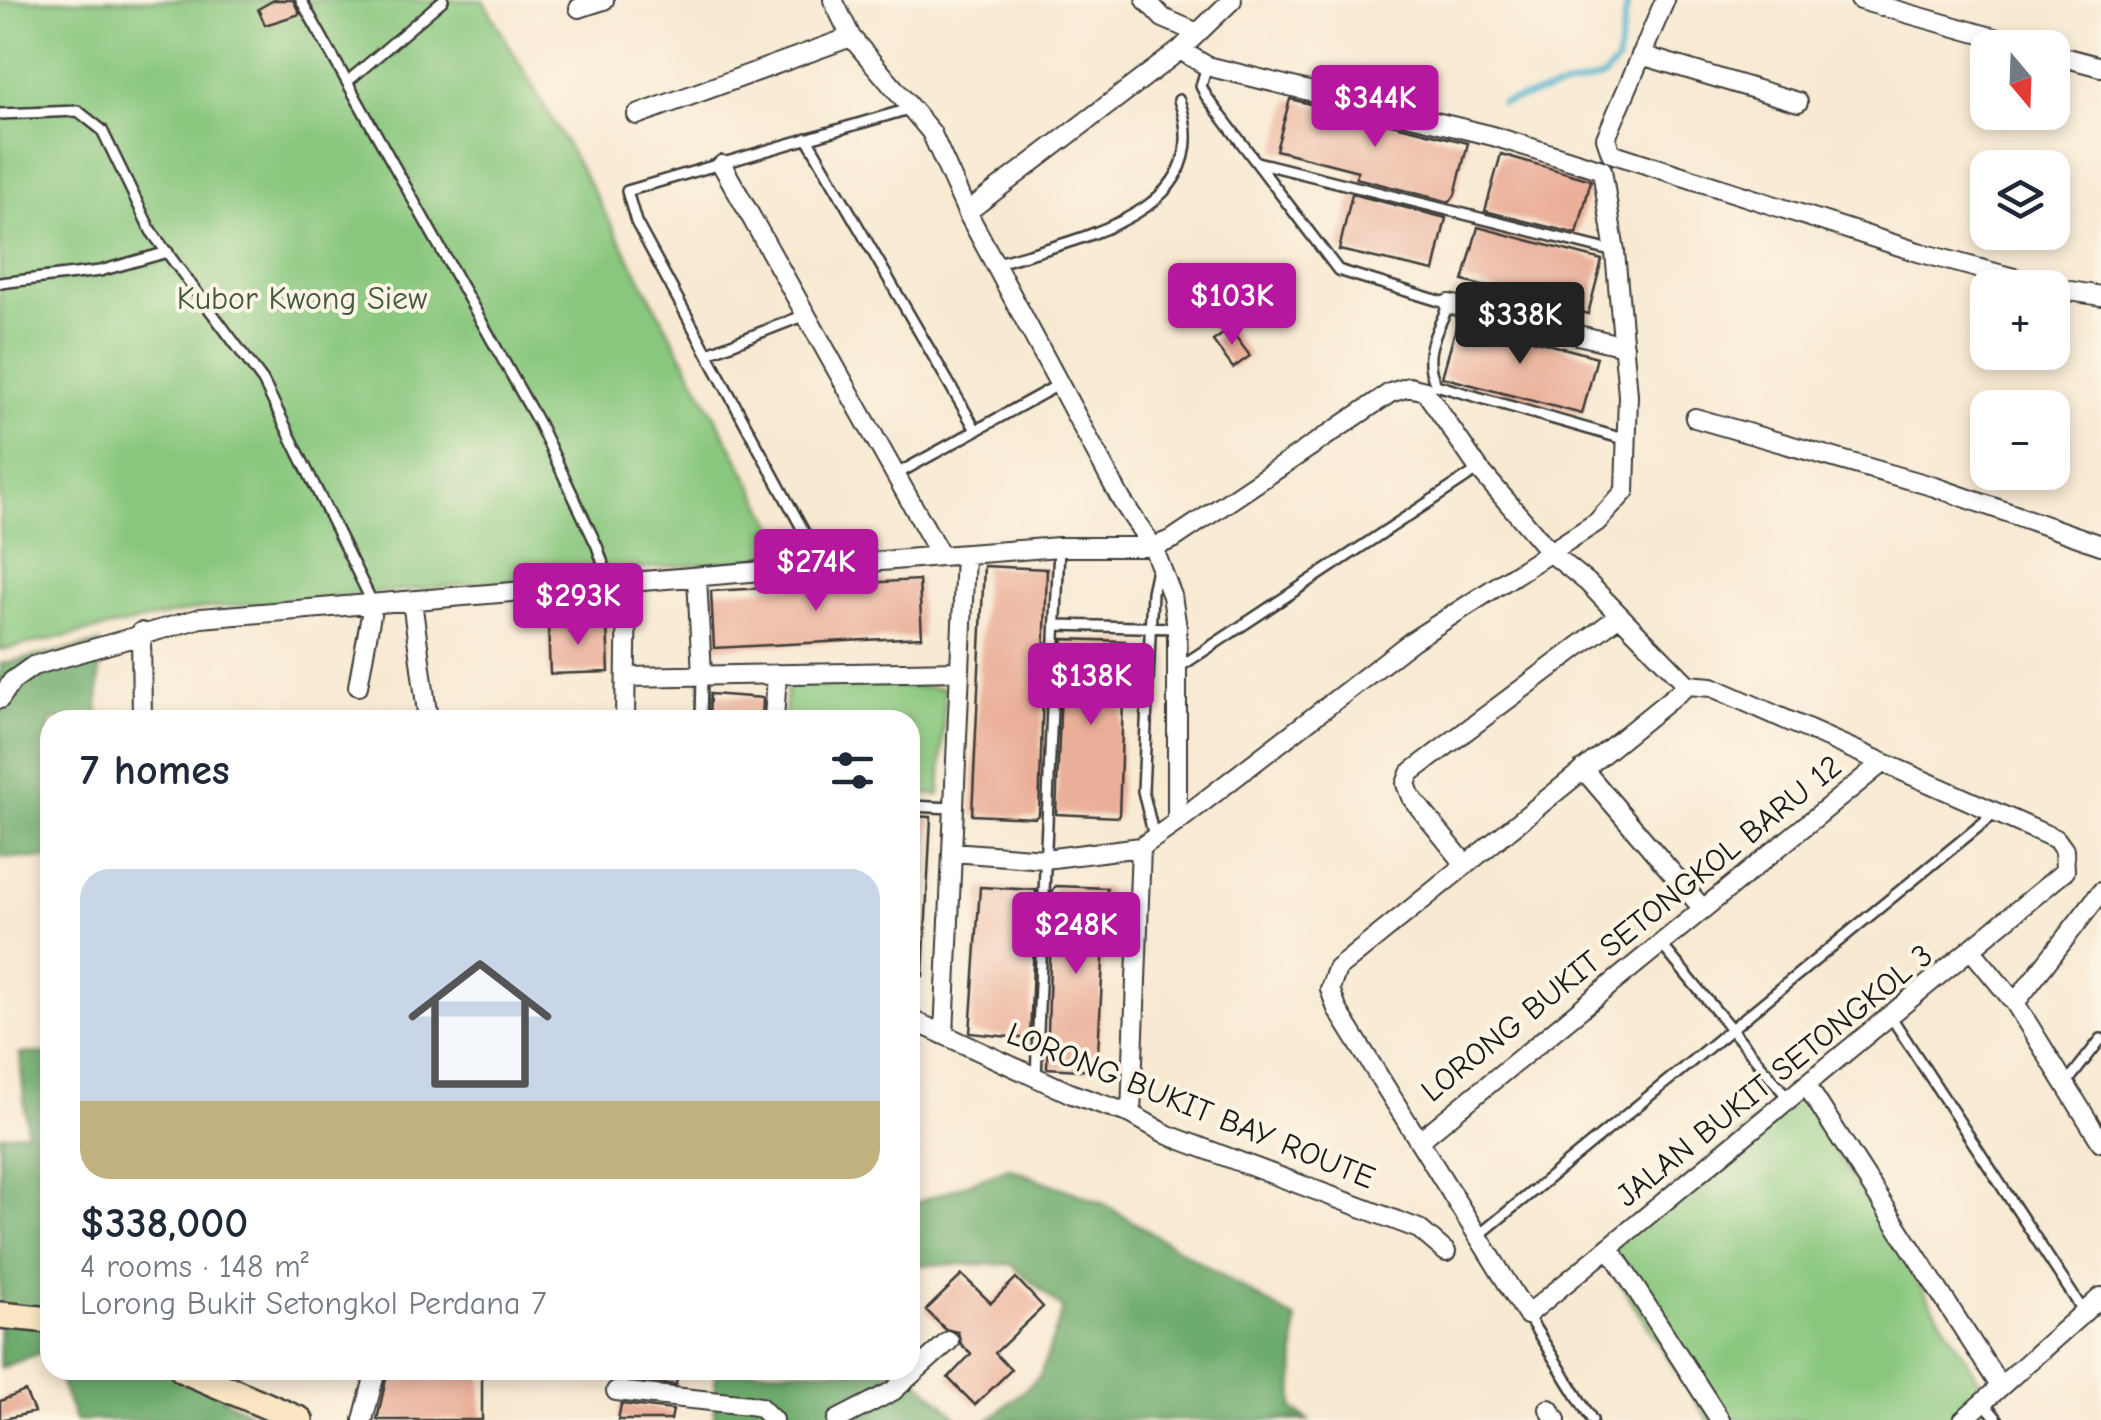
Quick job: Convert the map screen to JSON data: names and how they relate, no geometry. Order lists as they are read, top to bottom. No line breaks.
{"streets":{"street":["LORONG BUKIT SETONGKOL BARU 12","JALAN BUKIT SETONGKOL 3","LORONG BUKIT BAY ROUTE"]},"parks":["Kubor Kwong Siew"],"north":"bottom","page":{"map_buttons":["+","−"],"price":["$344K","$103K","$338K","$274K","$293K","$138K","$248K"],"heading":"7 homes","list":[{"name":"$338,000","note":"4 rooms · 148 m² · Lorong Bukit Setongkol Perdana 7"}]}}
